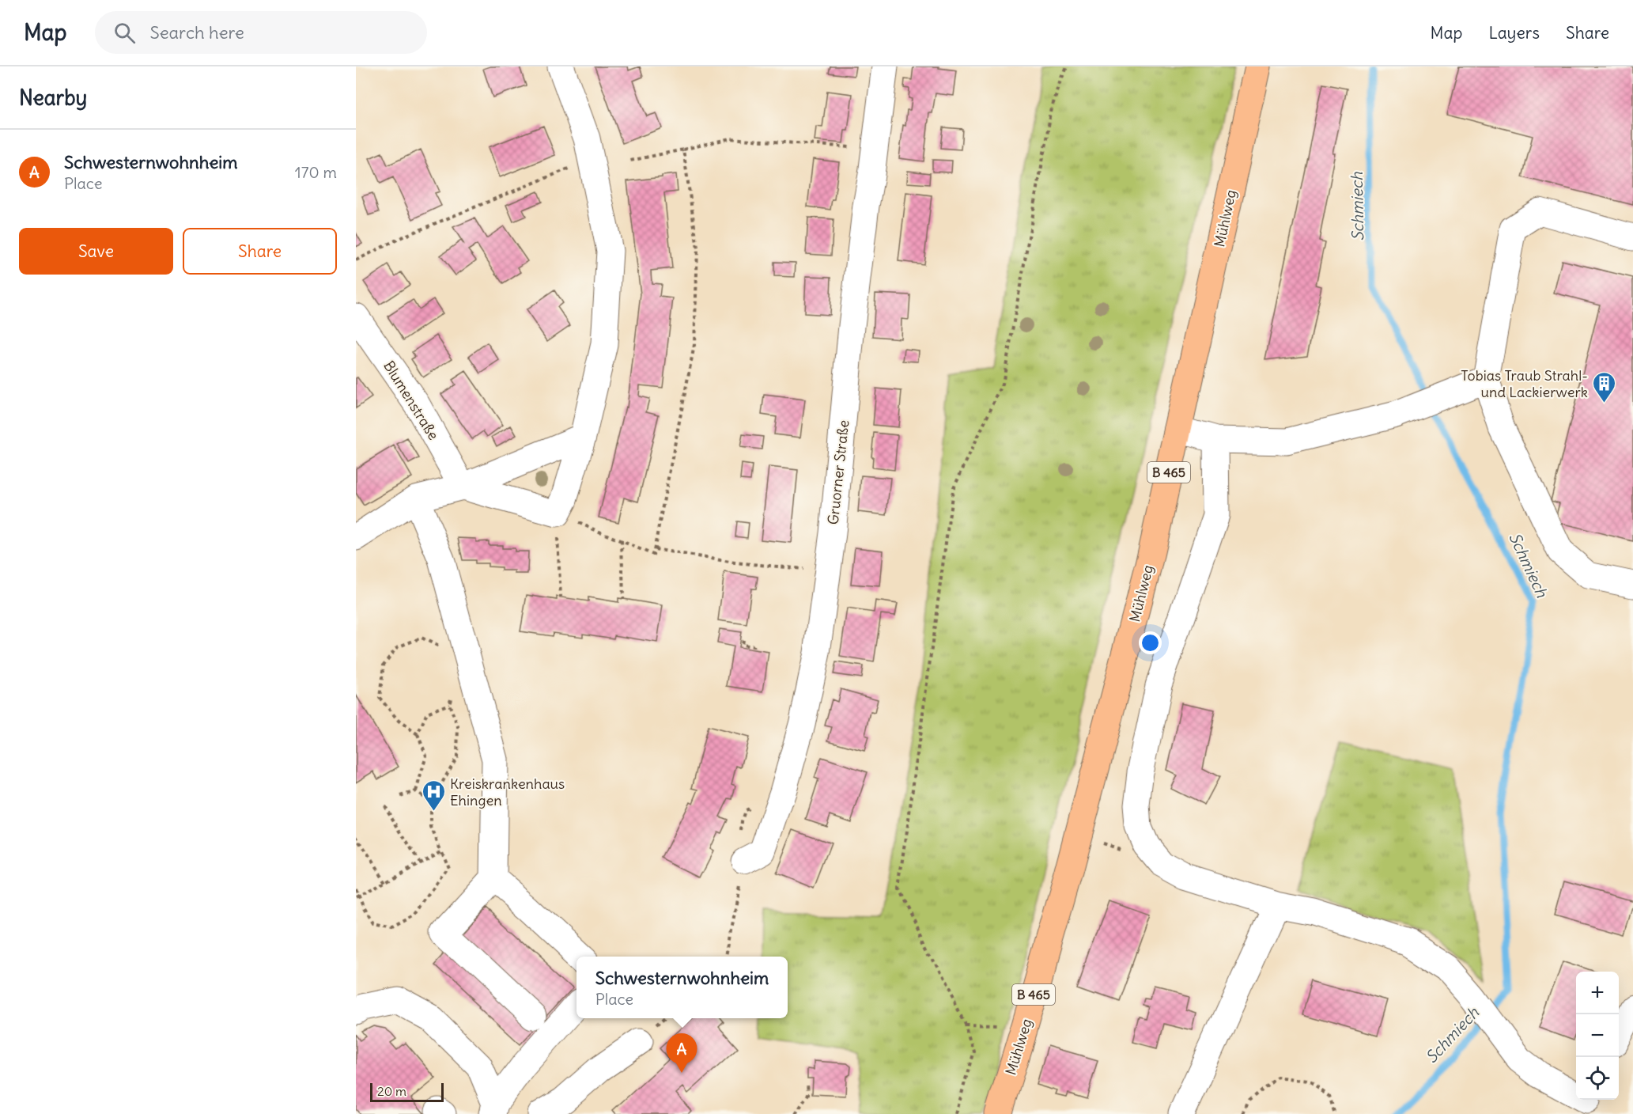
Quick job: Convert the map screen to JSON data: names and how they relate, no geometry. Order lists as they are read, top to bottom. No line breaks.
{"streets":{"main road":["Mühlweg","B 465"],"street":["Blumenstraße","Gruorner Straße"]},"water":["Schmiech"],"places":{"building":["Tobias Traub Strahl- und Lackierwerk"],"hospital":["Kreiskrankenhaus Ehingen"]},"scale_bar":"20 m","page":{"header":"Map","search":"Search here","nav":["Map","Layers","Share"],"heading":"Nearby","list":[{"mark":"A","name":"Schwesternwohnheim","note":"Place","value":"170 m"}],"buttons":["Save","Share"],"popup":["Schwesternwohnheim","Place"],"map_buttons":["+","−"],"pins":"A","scale":"20 m"}}
